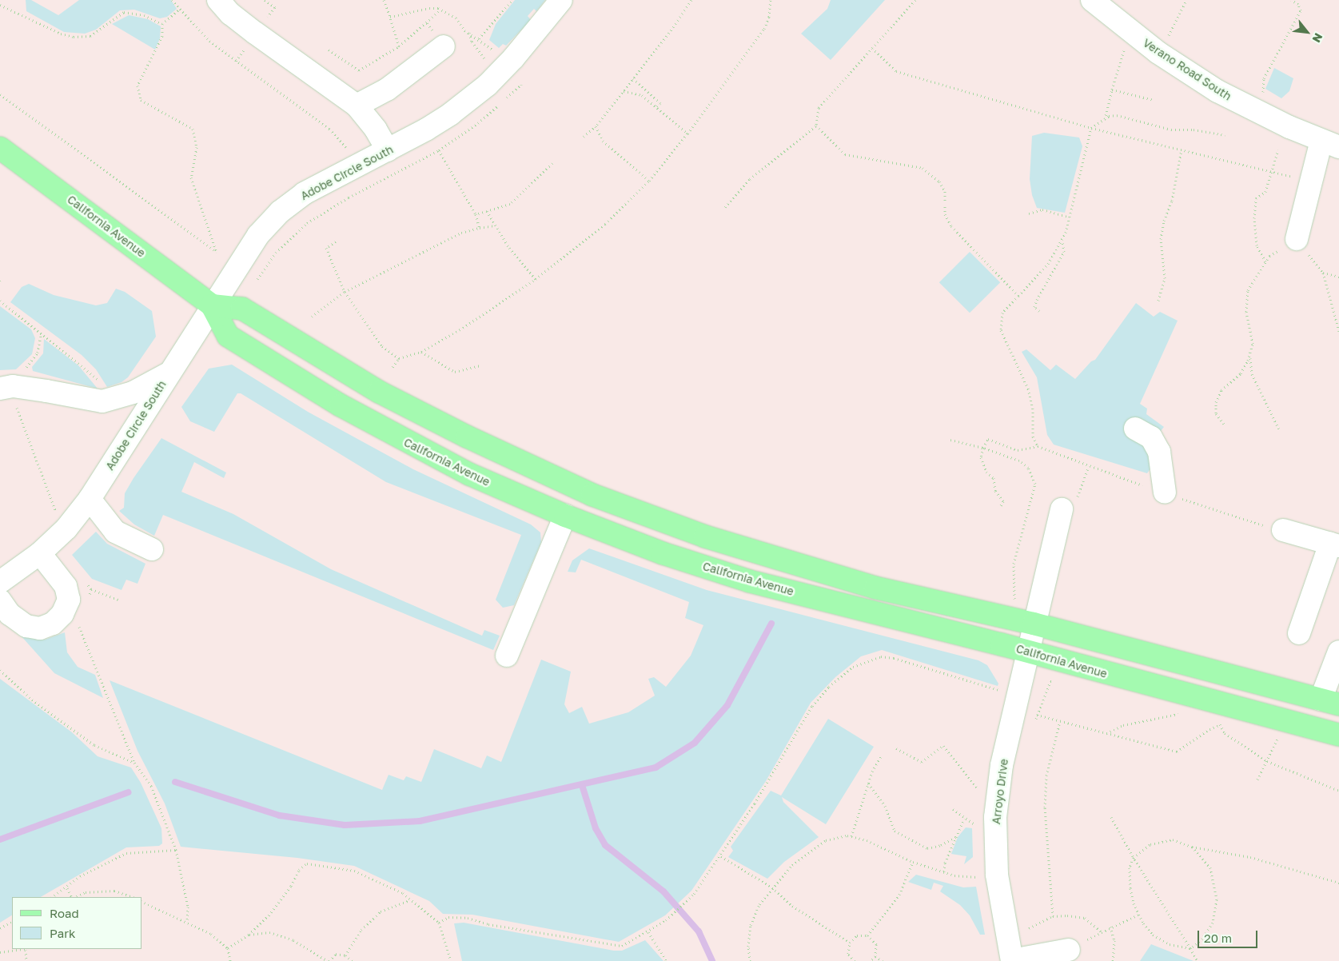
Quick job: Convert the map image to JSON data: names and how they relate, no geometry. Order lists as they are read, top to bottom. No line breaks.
{"streets":{"main road":["California Avenue"],"street":["Verano Road South","Adobe Circle South","Arroyo Drive"]},"crossings":[["Adobe Circle South","California Avenue"],["California Avenue","Arroyo Drive"]],"legend":["Road","Park"],"scale_bar":"20 m","north":"bottom right"}
